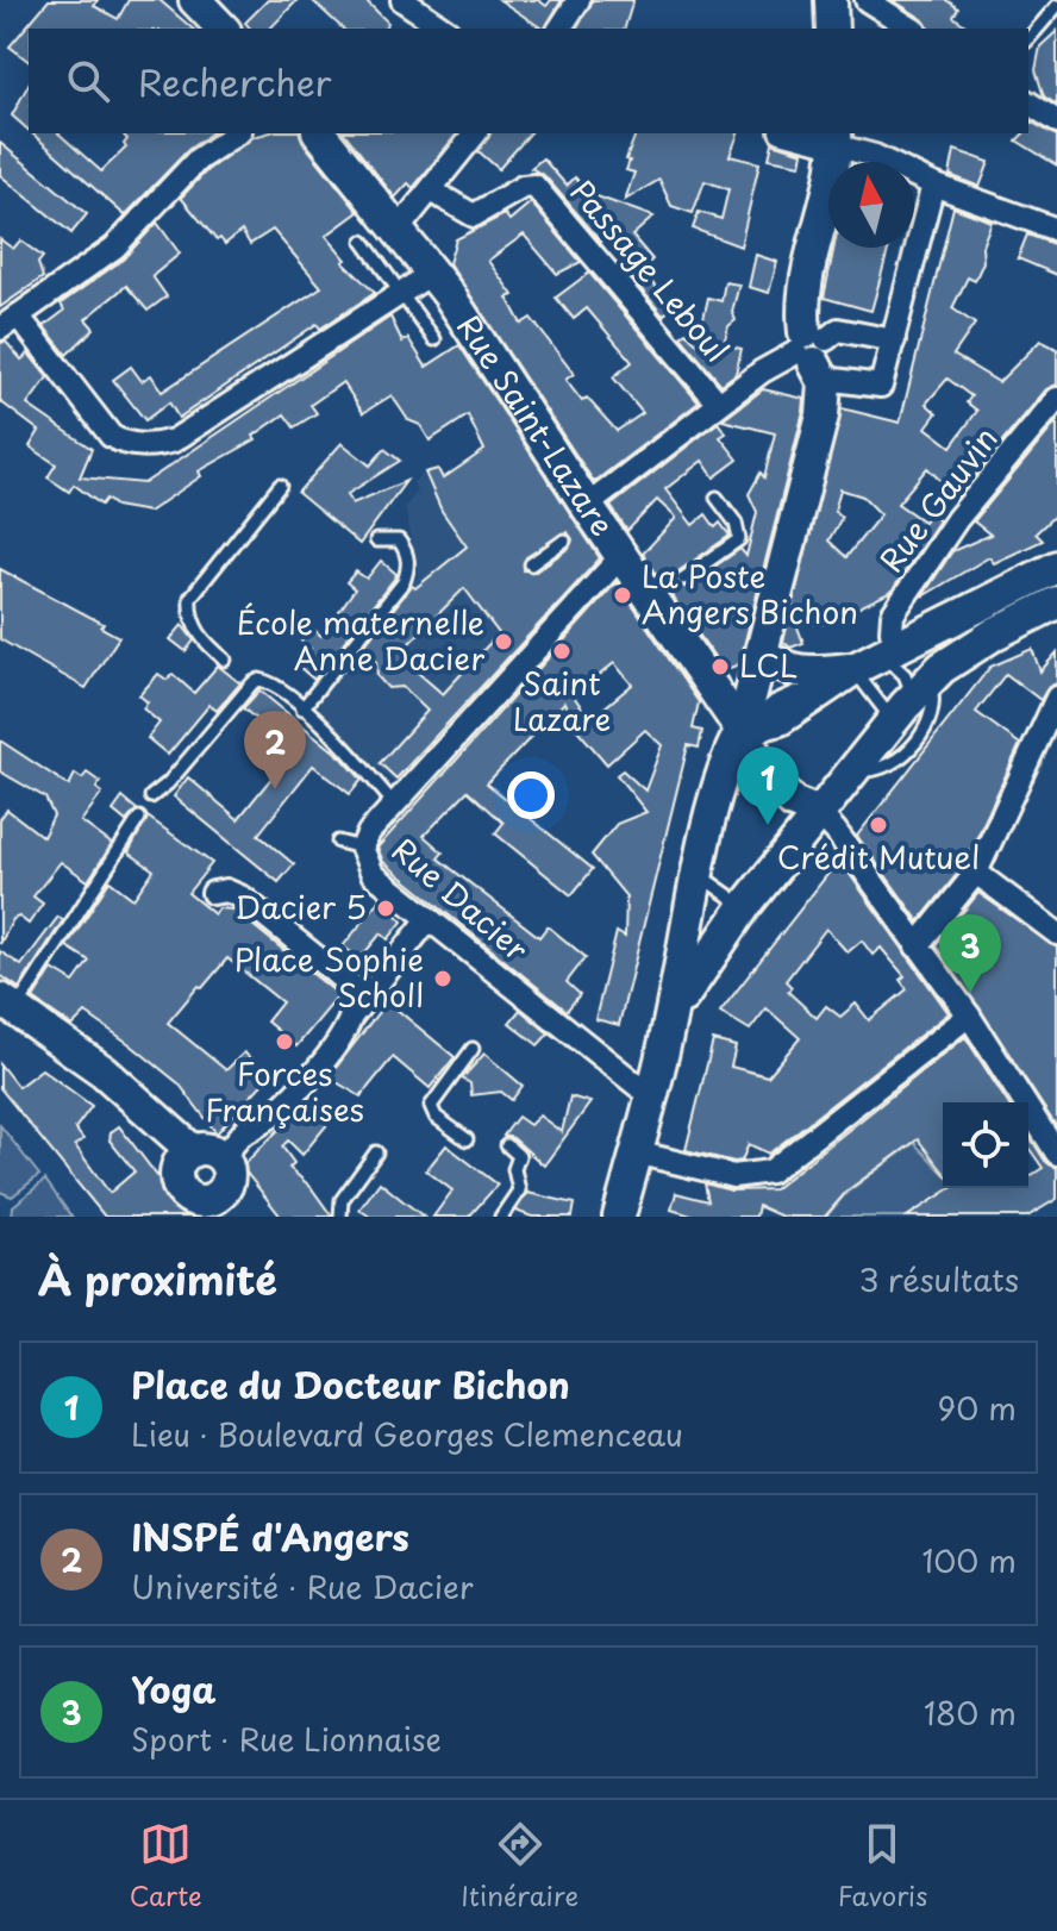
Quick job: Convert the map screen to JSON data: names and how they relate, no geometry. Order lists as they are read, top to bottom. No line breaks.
{"streets":{"main road":["Rue Saint-Lazare"],"street":["Passage Leboul","Rue Gauvin","Rue Dacier"]},"crossings":[["Rue Saint-Lazare","Rue Dacier"]],"places":["La Poste Angers Bichon","École maternelle Anne Dacier","Saint Lazare","LCL","Crédit Mutuel","Dacier 5","Place Sophie Scholl","Forces Françaises"],"north":"top","page":{"search":"Rechercher","pins":["2","1","3"],"heading":["À proximité","3 résultats"],"list":[{"mark":"1","name":"Place du Docteur Bichon","note":"Lieu · Boulevard Georges Clemenceau","value":"90 m"},{"mark":"2","name":"INSPÉ d'Angers","note":"Université · Rue Dacier","value":"100 m"},{"mark":"3","name":"Yoga","note":"Sport · Rue Lionnaise","value":"180 m"}],"nav":["Carte","Itinéraire","Favoris"]}}
